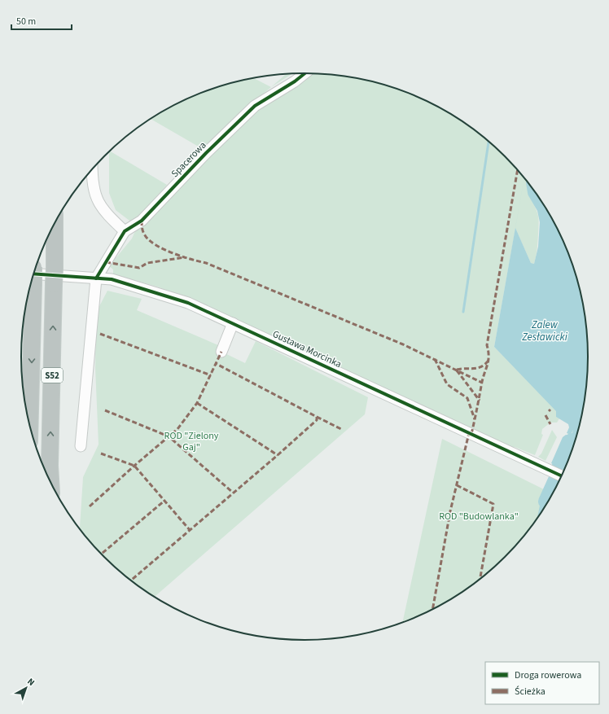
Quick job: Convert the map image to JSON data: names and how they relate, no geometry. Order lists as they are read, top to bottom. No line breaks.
{"streets":{"highway":["S52"],"street":["Spacerowa","Gustawa Morcinka"]},"crossings":[["Spacerowa","Gustawa Morcinka"]],"water":["Zalew Zesławicki"],"parks":["ROD \"Zielony Gaj\"","ROD \"Budowlanka\""],"legend":["Droga rowerowa","Ścieżka"],"scale_bar":"50 m","north":"top right"}
